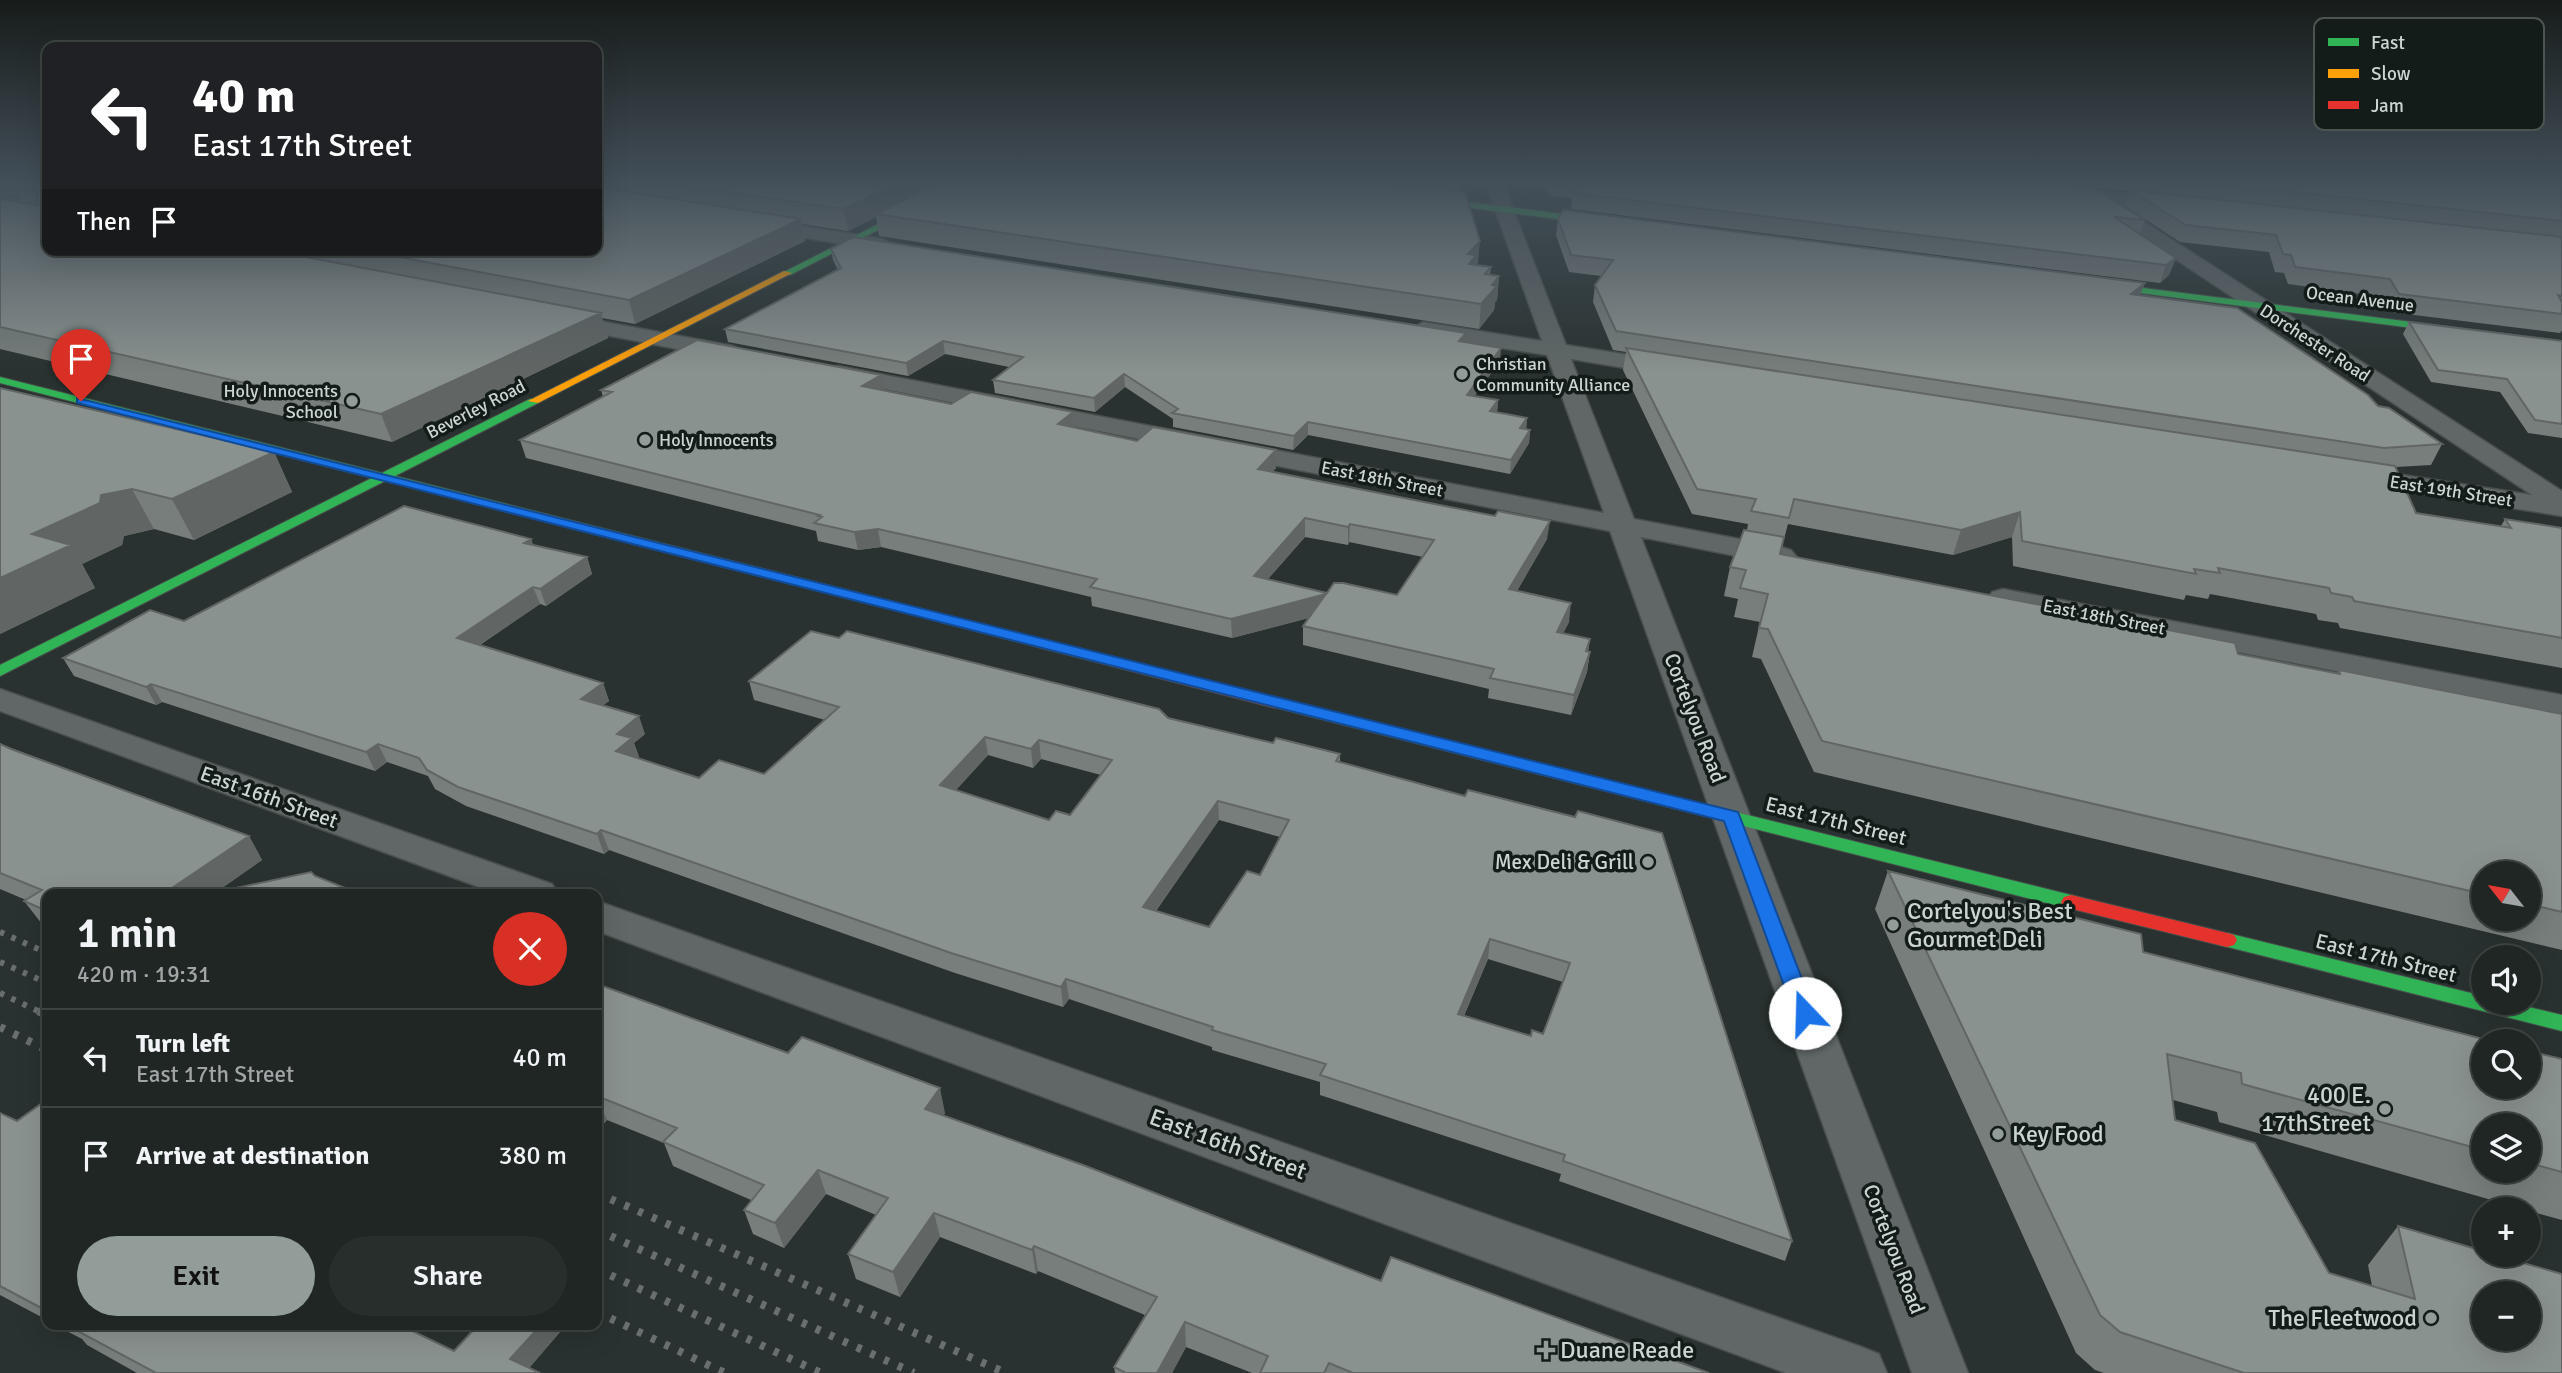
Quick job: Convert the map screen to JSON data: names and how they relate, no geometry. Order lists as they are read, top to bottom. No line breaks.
{"streets":{"street":["Ocean Avenue","Dorchester Road","Beverley Road","East 18th Street","East 19th Street","Cortelyou Road","East 16th Street","East 17th Street"]},"crossings":[["Ocean Avenue","Dorchester Road"],["Dorchester Road","East 19th Street"],["Beverley Road","East 17th Street"],["East 18th Street","Cortelyou Road"],["Cortelyou Road","East 17th Street"]],"places":{"other":["Christian Community Alliance","Holy Innocents School","Holy Innocents","Mex Deli & Grill","Cortelyou's Best Gourmet Deli","400 E. 17thStreet","Key Food","The Fleetwood"],"health":["Duane Reade"]},"legend":["Fast","Slow","Jam"],"north":"top left","page":{"turn":["40 m","East 17th Street"],"then":"Then","map_buttons":["+","−"],"heading":["1 min","420 m · 19:31"],"list":[{"name":"Turn left","note":"East 17th Street","value":"40 m"},{"name":"Arrive at destination","value":"380 m"}],"buttons":["Exit","Share"]}}
